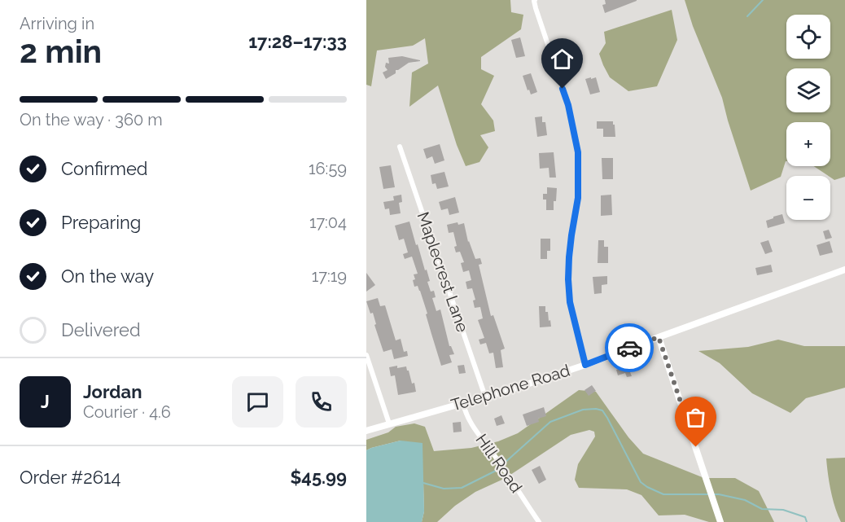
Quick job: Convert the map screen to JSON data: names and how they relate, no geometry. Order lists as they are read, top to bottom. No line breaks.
{"streets":{"street":["Maplecrest Lane","Telephone Road","Hill Road"]},"crossings":[["Maplecrest Lane","Telephone Road"],["Telephone Road","Hill Road"]],"page":{"heading":["2 min","Arriving in","17:28–17:33"],"panel":["Jordan","Courier · 4.6","Order #2614","$45.99"],"map_buttons":["+","−"],"bar":"On the way · 360 m","list":[["Confirmed","16:59"],["Preparing","17:04"],["On the way","17:19"],"Delivered"],"round":"J"}}
